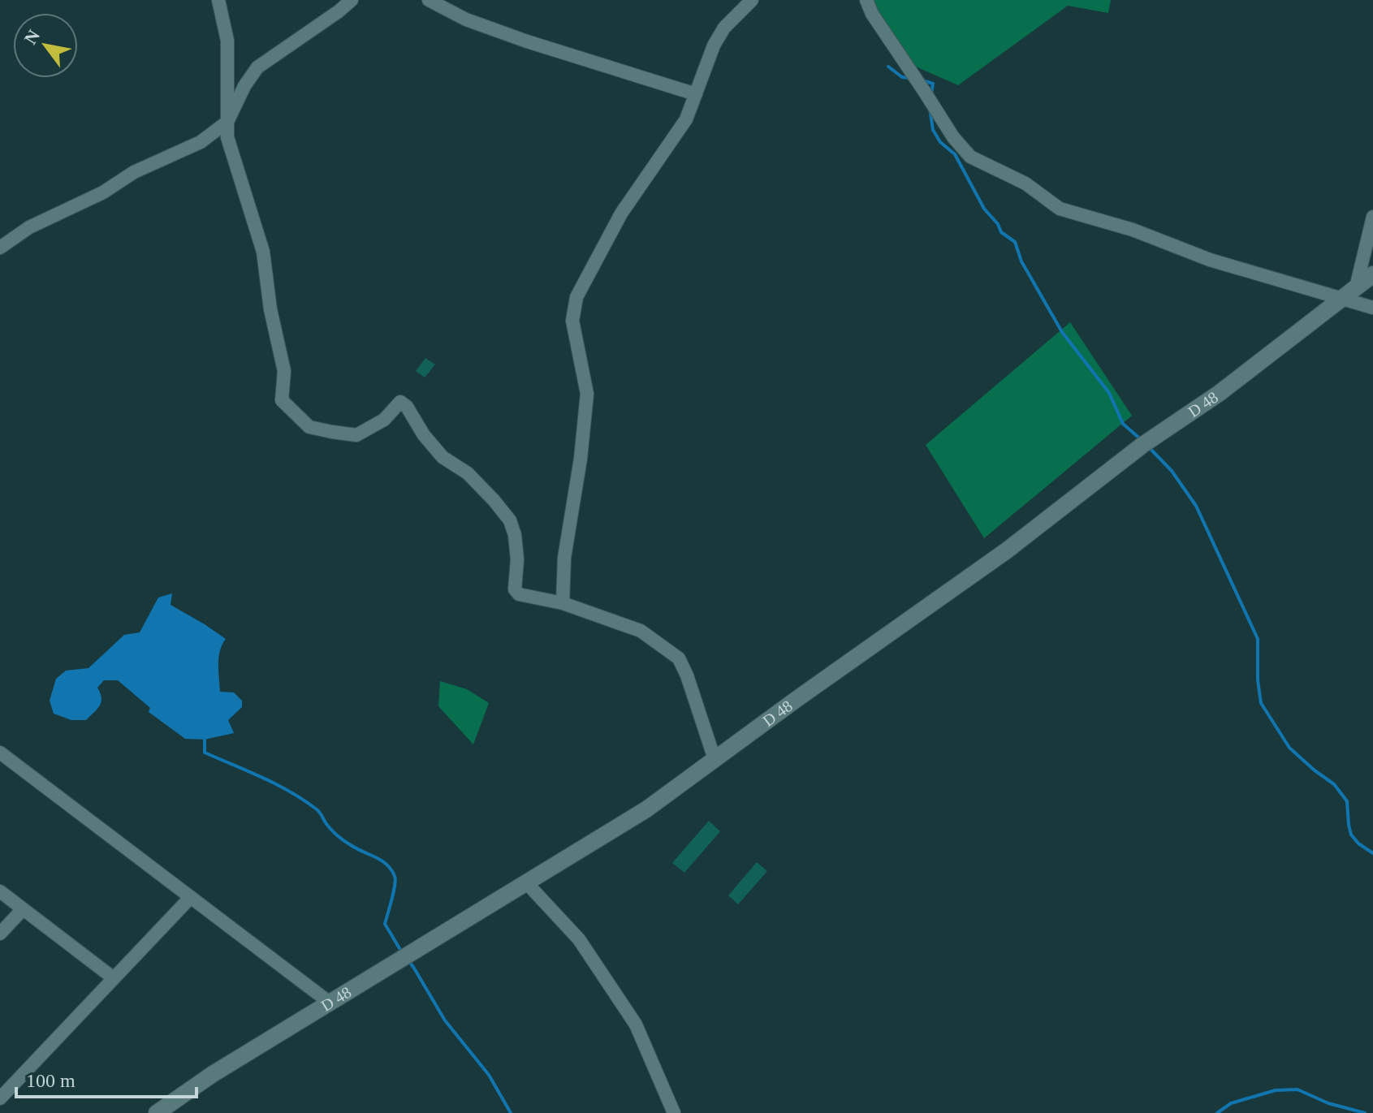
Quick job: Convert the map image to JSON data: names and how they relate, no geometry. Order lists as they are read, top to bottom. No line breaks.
{"streets":{"street":["D 48"]},"scale_bar":"100 m","north":"top left"}
